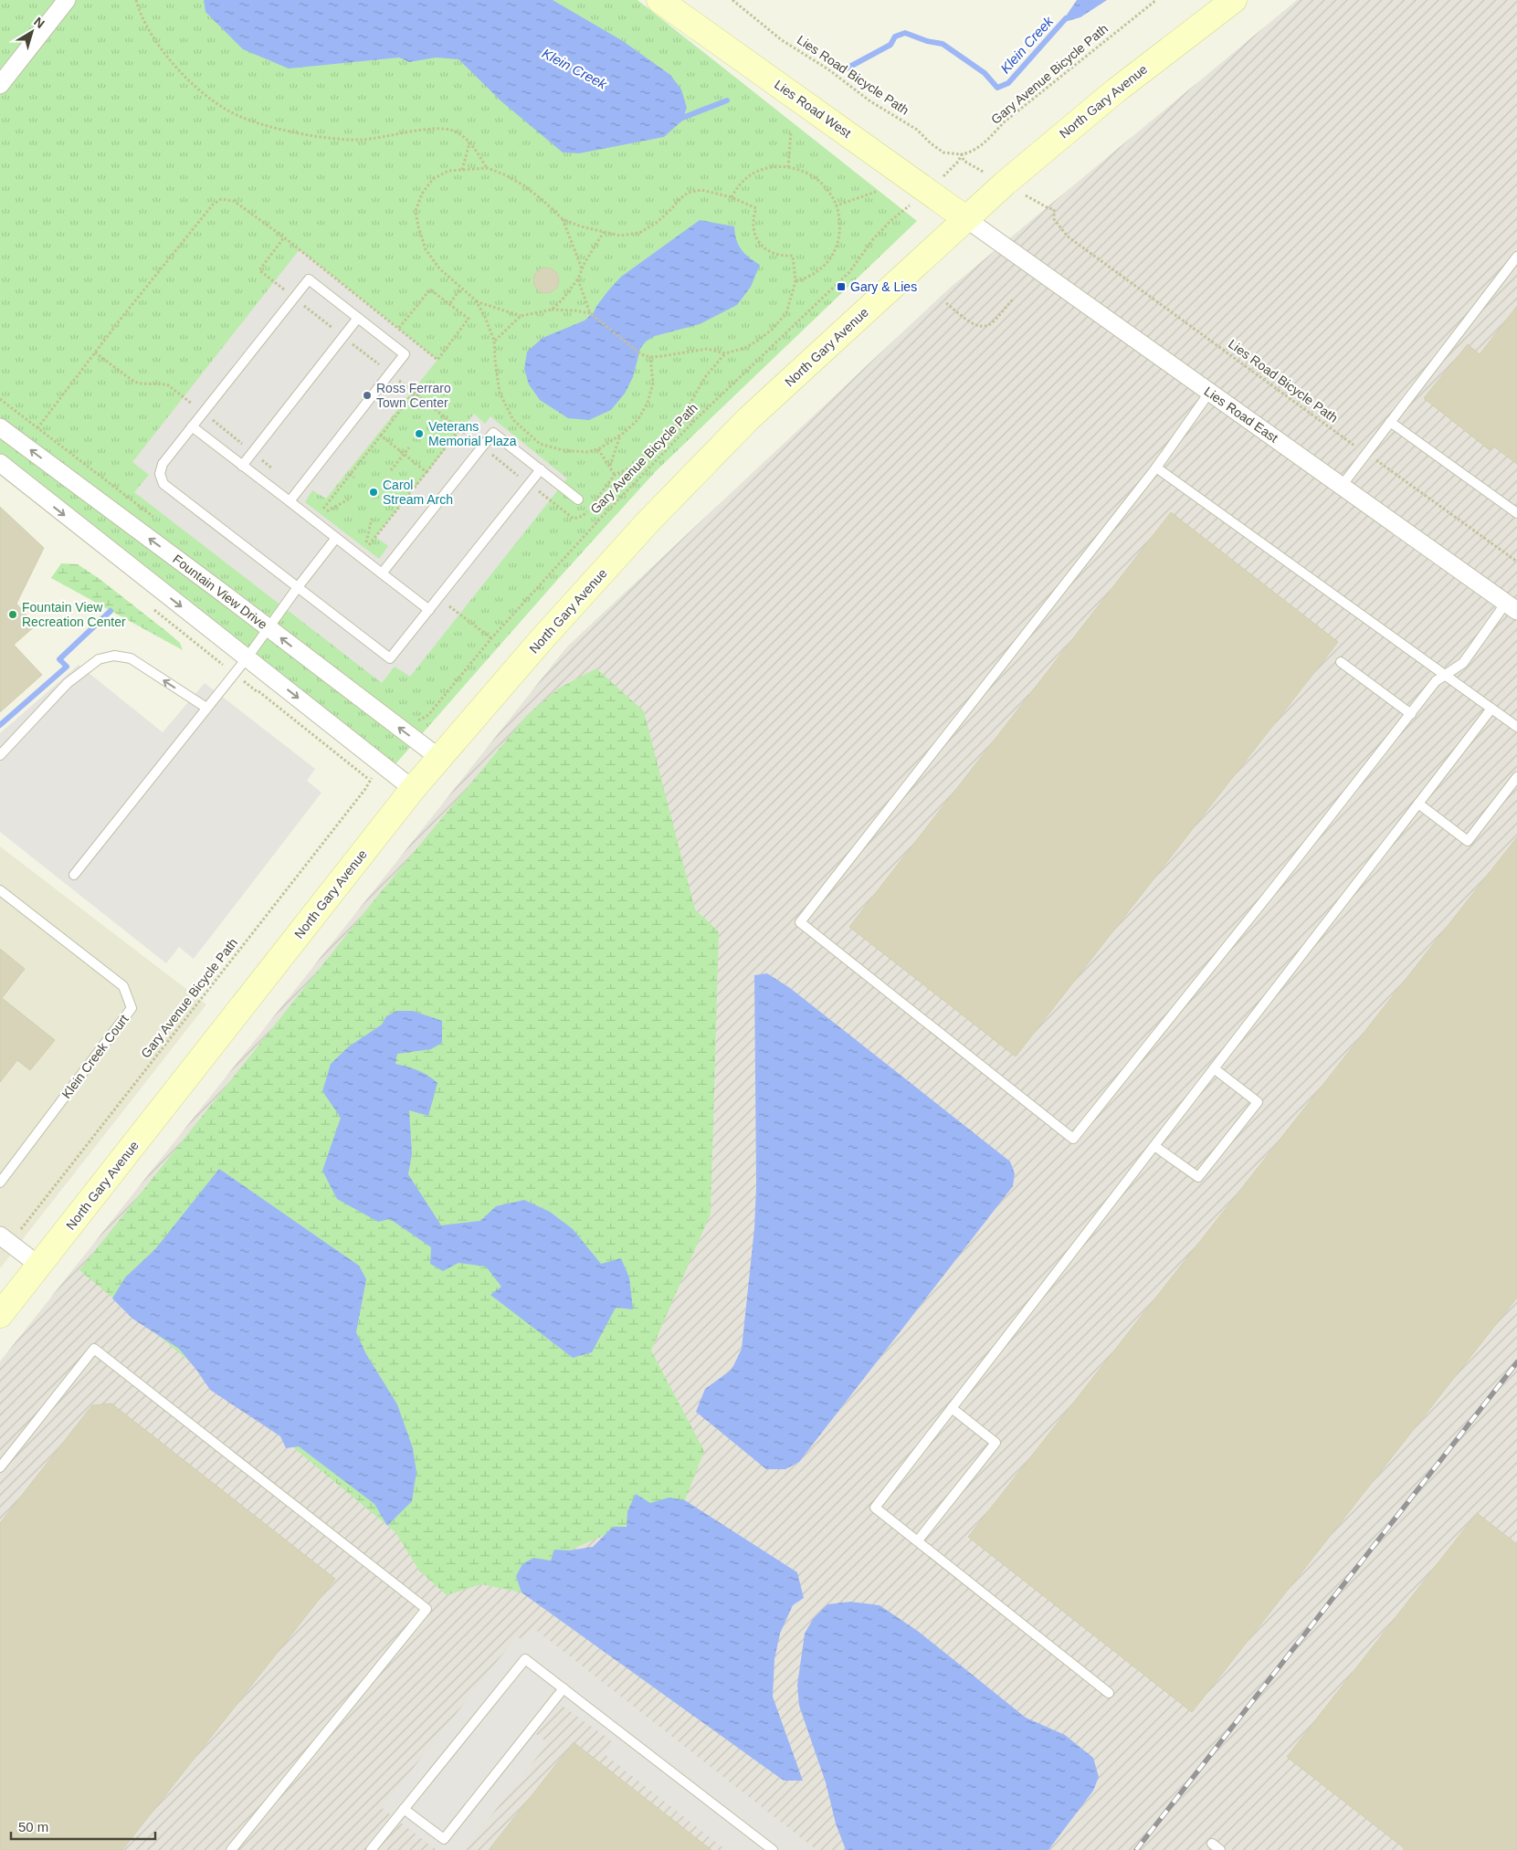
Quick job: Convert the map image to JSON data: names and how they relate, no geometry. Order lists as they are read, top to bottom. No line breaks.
{"streets":{"street":["North Gary Avenue","Lies Road West","Lies Road East","Fountain View Drive"],"lane":["Klein Creek Court"],"path":["Gary Avenue Bicycle Path","Lies Road Bicycle Path"]},"crossings":[["Gary Avenue Bicycle Path","Lies Road Bicycle Path"],["North Gary Avenue","Lies Road West"],["North Gary Avenue","Lies Road East"],["North Gary Avenue","Fountain View Drive"],["Lies Road West","Lies Road East"]],"water":["Klein Creek"],"places":{"transit":["Gary & Lies"],"other":["Ross Ferraro Town Center","Veterans Memorial Plaza","Carol Stream Arch","Fountain View Recreation Center"]},"scale_bar":"50 m","north":"top right"}
